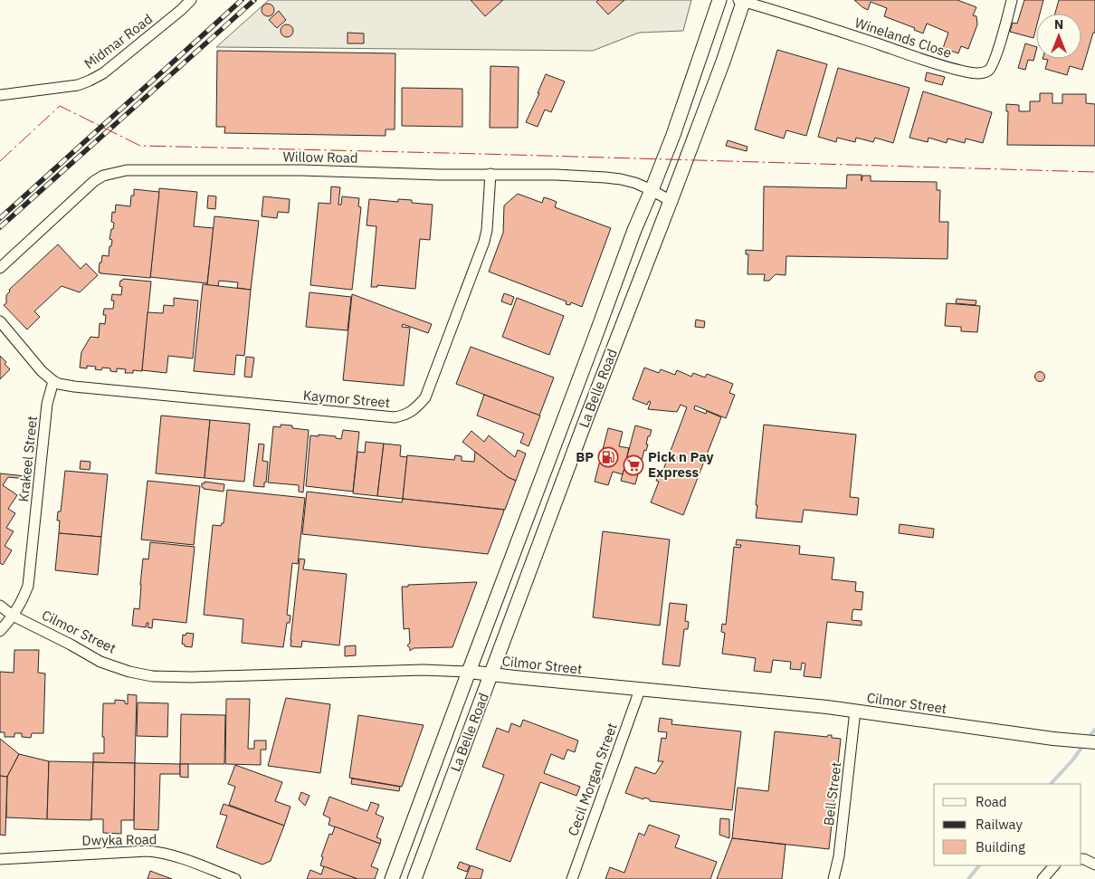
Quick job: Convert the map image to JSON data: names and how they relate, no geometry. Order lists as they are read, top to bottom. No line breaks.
{"streets":{"main road":["La Belle Road"],"street":["Winelands Close","Midmar Road","Willow Road","Kaymor Street","Krakeel Street","Cilmor Street","Cecil Morgan Street","Bell Street","Dwyka Road"]},"crossings":[["Winelands Close","La Belle Road"],["Willow Road","La Belle Road"],["Willow Road","Kaymor Street"],["La Belle Road","Cilmor Street"],["Kaymor Street","Krakeel Street"],["Krakeel Street","Cilmor Street"],["Cilmor Street","Cecil Morgan Street"],["Cilmor Street","Bell Street"]],"places":{"fuel station":["BP"],"supermarket":["Pick n Pay Express"]},"legend":["Road","Railway","Building"],"north":"top"}
